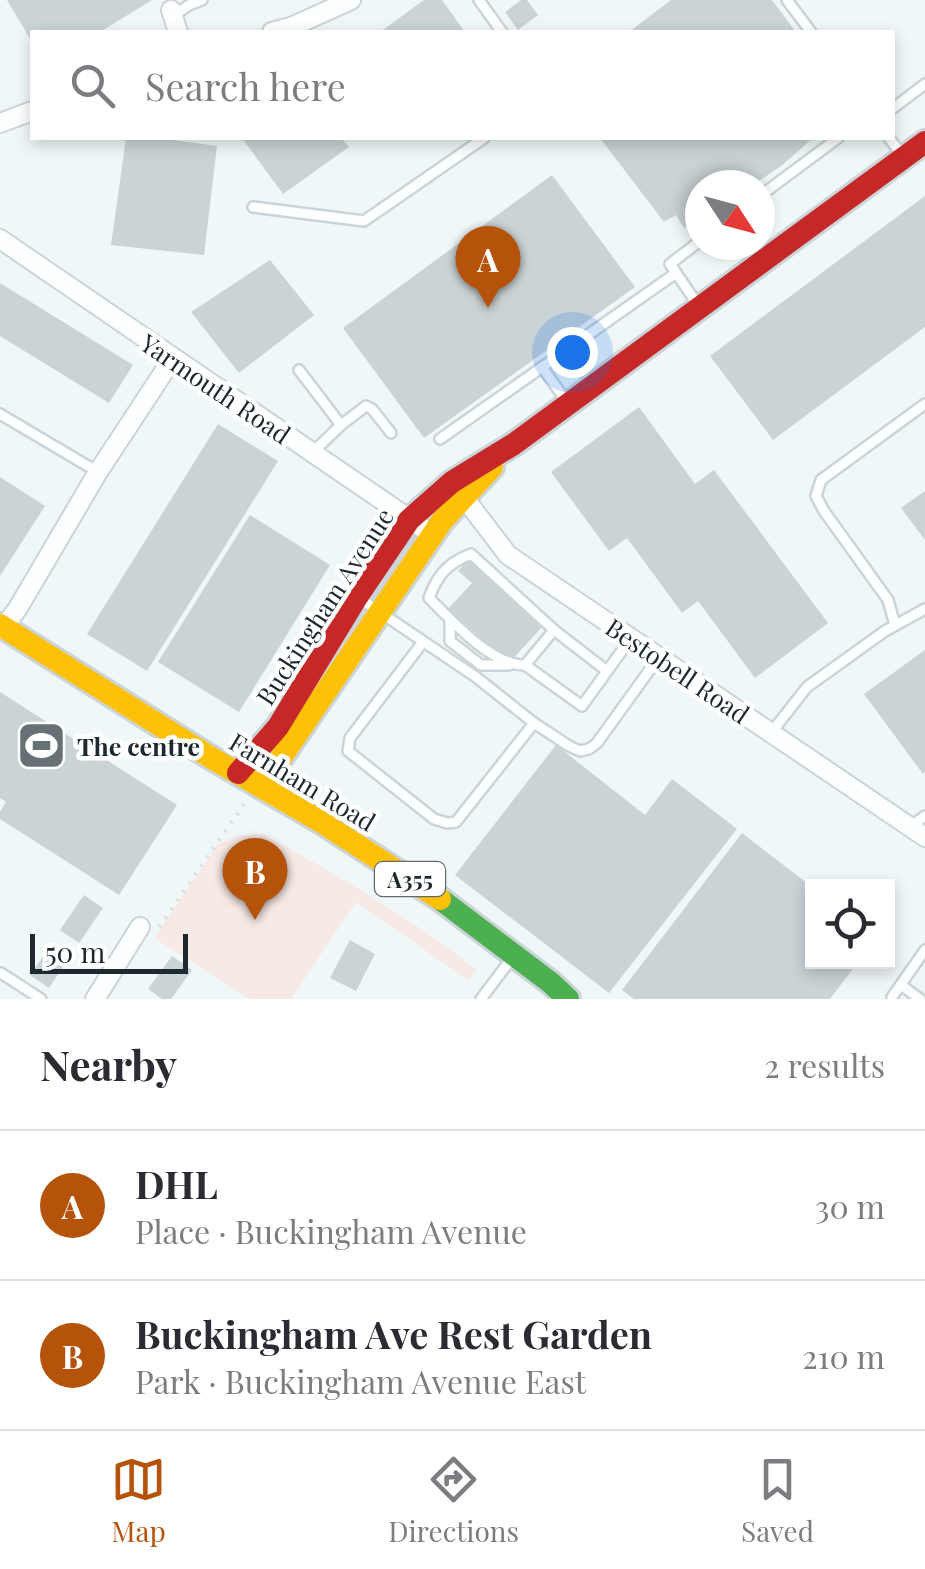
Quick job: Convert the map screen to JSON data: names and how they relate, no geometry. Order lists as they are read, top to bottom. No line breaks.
{"streets":{"street":["Yarmouth Road","Buckingham Avenue","Bestobell Road","Farnham Road","A355"]},"crossings":[["Yarmouth Road","Buckingham Avenue"],["Buckingham Avenue","Bestobell Road"],["Buckingham Avenue","Farnham Road"]],"places":{"sports":["The centre"]},"scale_bar":"50 m","north":"bottom right","page":{"search":"Search here","pins":["A","B"],"scale":"50 m","heading":["Nearby","2 results"],"list":[{"mark":"A","name":"DHL","note":"Place · Buckingham Avenue","value":"30 m"},{"mark":"B","name":"Buckingham Ave Rest Garden","note":"Park · Buckingham Avenue East","value":"210 m"}],"nav":["Map","Directions","Saved"]}}
